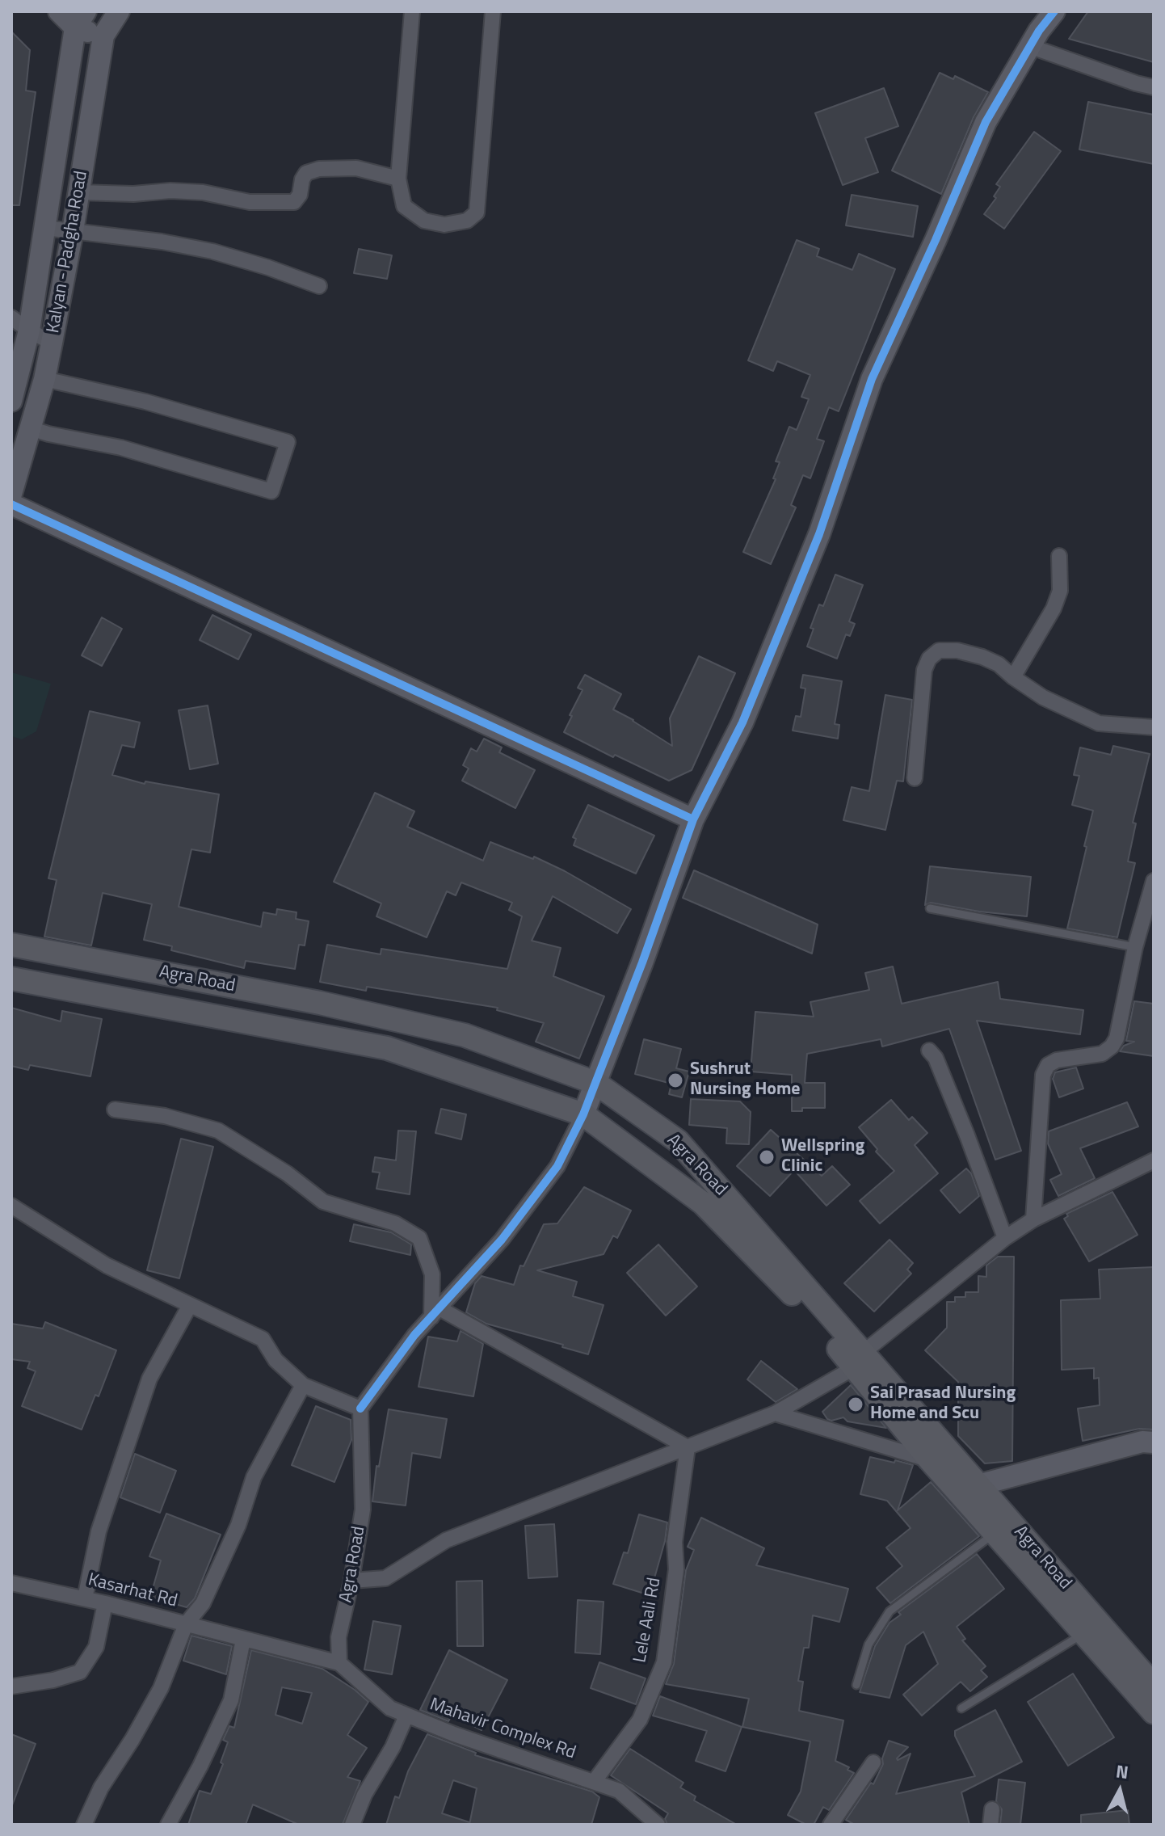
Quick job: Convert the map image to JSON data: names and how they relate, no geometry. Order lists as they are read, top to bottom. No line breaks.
{"streets":{"main road":["Agra Road"],"street":["Kalyan - Padgha Road","Kasarhat Rd","Lele Aali Rd","Mahavir Complex Rd"]},"crossings":[["Agra Road","Kasarhat Rd"],["Agra Road","Mahavir Complex Rd"],["Kasarhat Rd","Mahavir Complex Rd"],["Lele Aali Rd","Mahavir Complex Rd"]],"places":["Sushrut Nursing Home","Wellspring Clinic","Sai Prasad Nursing Home and Scu"],"north":"top"}
